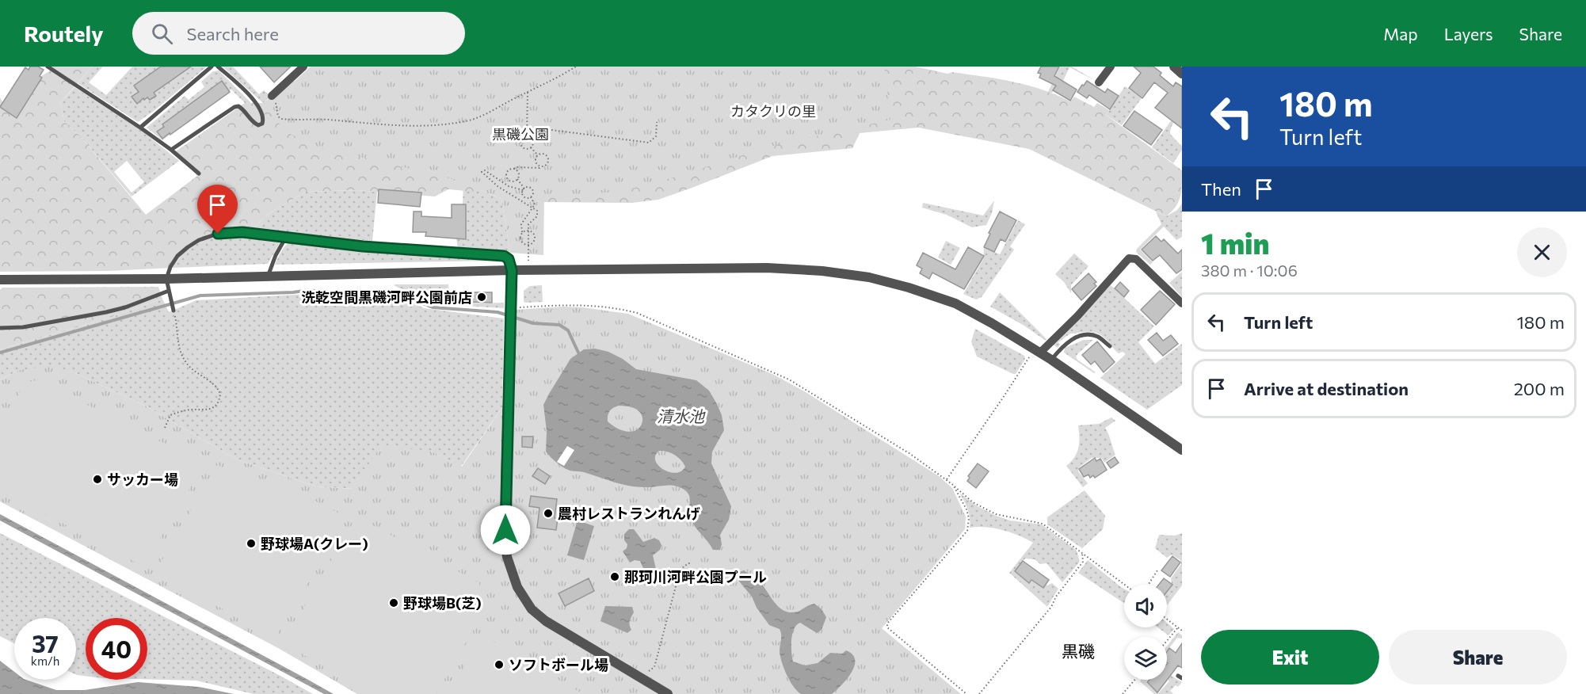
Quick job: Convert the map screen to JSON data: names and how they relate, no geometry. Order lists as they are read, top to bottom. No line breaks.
{"districts":["黒磯"],"water":["清水池"],"parks":["カタクリの里","黒磯公園"],"places":["洗乾空間黒磯河畔公園前店","サッカー場","農村レストランれんげ","野球場A(クレー)","那珂川河畔公園プール","野球場B(芝)","ソフトボール場"],"page":{"header":"Routely","search":"Search here","nav":["Map","Layers","Share"],"turn":["180 m","Turn left"],"then":"Then","heading":["1 min","380 m · 10:06"],"list":[{"name":"Turn left","value":"180 m"},{"name":"Arrive at destination","value":"200 m"}],"speed":"37 km/h","limit":"40","buttons":["Exit","Share"]}}
